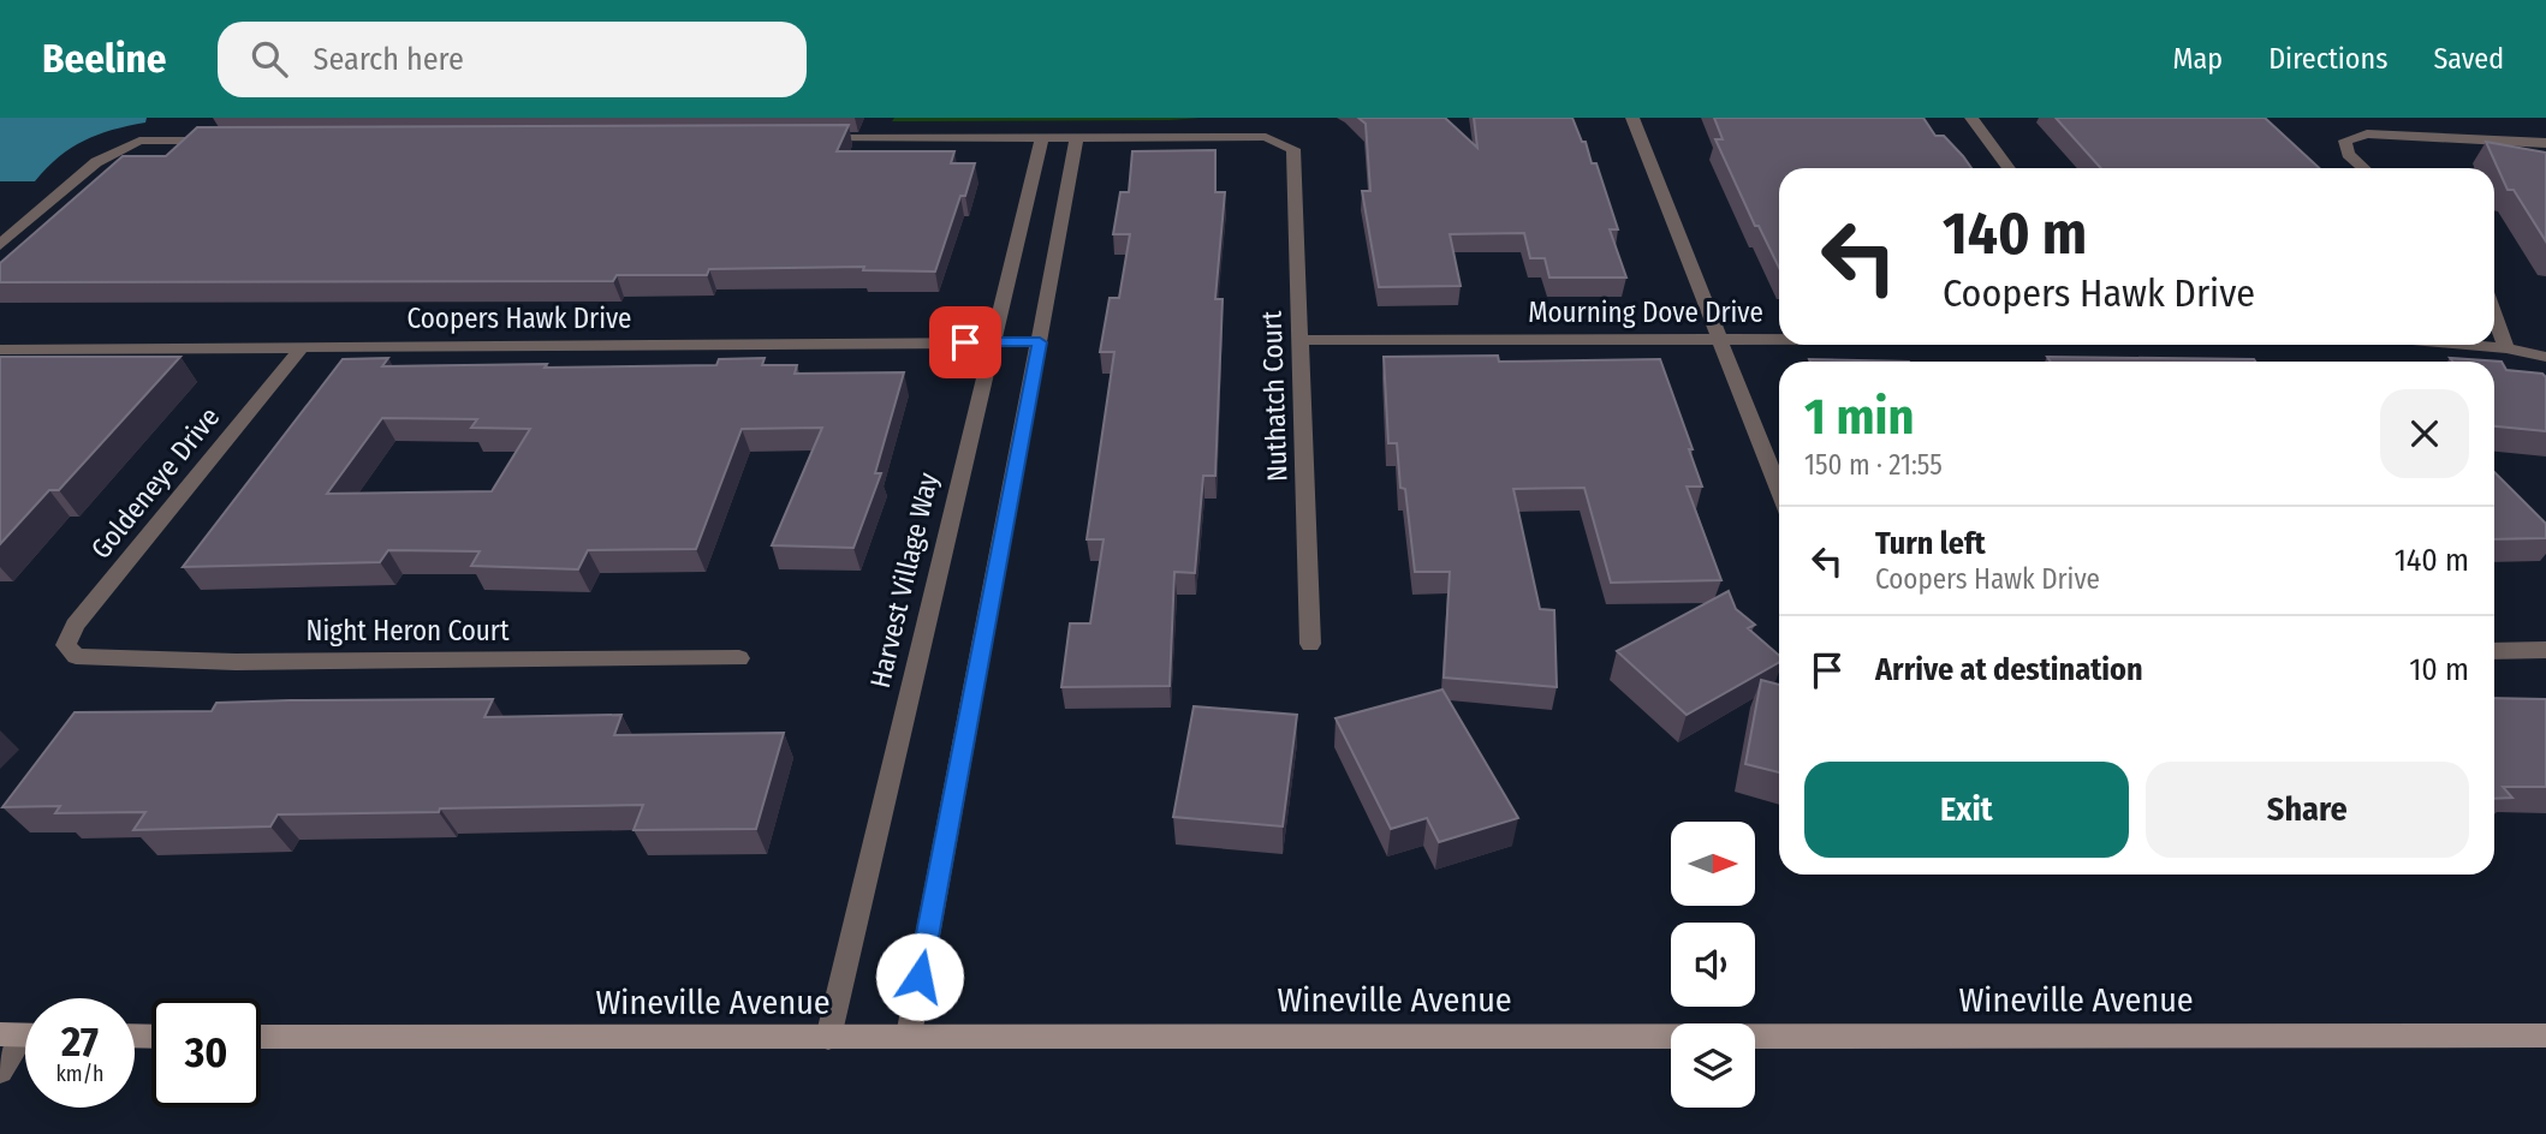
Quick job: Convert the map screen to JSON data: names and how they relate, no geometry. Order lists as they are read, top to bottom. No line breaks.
{"streets":{"main road":["Wineville Avenue"],"street":["Mourning Dove Drive","Coopers Hawk Drive","Nuthatch Court","Goldeneye Drive","Harvest Village Way","Night Heron Court"]},"crossings":[["Mourning Dove Drive","Nuthatch Court"],["Coopers Hawk Drive","Goldeneye Drive"],["Coopers Hawk Drive","Harvest Village Way"],["Goldeneye Drive","Night Heron Court"],["Harvest Village Way","Wineville Avenue"]],"north":"right","page":{"header":"Beeline","search":"Search here","nav":["Map","Directions","Saved"],"turn":["140 m","Coopers Hawk Drive"],"heading":["1 min","150 m · 21:55"],"list":[{"name":"Turn left","note":"Coopers Hawk Drive","value":"140 m"},{"name":"Arrive at destination","value":"10 m"}],"buttons":["Exit","Share"],"speed":"27 km/h","limit":"30"}}
